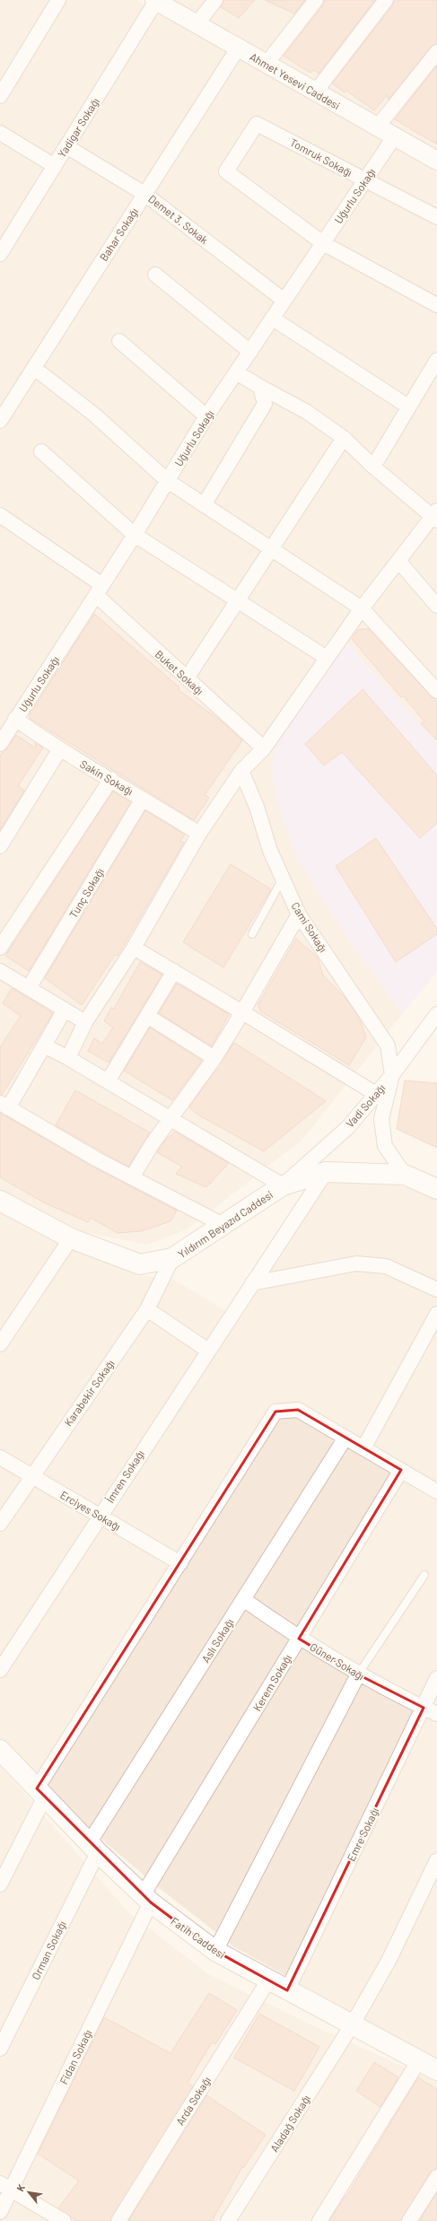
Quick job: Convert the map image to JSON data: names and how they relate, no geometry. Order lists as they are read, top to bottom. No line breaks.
{"streets":{"main road":["Yıldırım Beyazıd Caddesi","Fatih Caddesi"],"street":["Ahmet Yesevi Caddesi","Yadigar Sokağı","Tomruk Sokağı","Uğurlu Sokağı","Demet 3. Sokak","Bahar Sokağı","Buket Sokağı","Sakin Sokağı","Tunç Sokağı","Cami Sokağı","Vadi Sokağı","Karabekir Sokağı","İmren Sokağı","Erciyes Sokağı","Aslı Sokağı","Güner Sokağı","Kerem Sokağı","Emre Sokağı","Orman Sokağı","Fidan Sokağı","Arda Sokağı","Aladağ Sokağı"]},"crossings":[["Ahmet Yesevi Caddesi","Yadigar Sokağı"],["Ahmet Yesevi Caddesi","Uğurlu Sokağı"],["Ahmet Yesevi Caddesi","Bahar Sokağı"],["Yadigar Sokağı","Demet 3. Sokak"],["Tomruk Sokağı","Uğurlu Sokağı"],["Uğurlu Sokağı","Demet 3. Sokak"],["Uğurlu Sokağı","Buket Sokağı"],["Uğurlu Sokağı","Sakin Sokağı"],["Demet 3. Sokak","Bahar Sokağı"],["Sakin Sokağı","Tunç Sokağı"],["Cami Sokağı","Vadi Sokağı"],["Vadi Sokağı","Yıldırım Beyazıd Caddesi"],["Yıldırım Beyazıd Caddesi","Karabekir Sokağı"],["Yıldırım Beyazıd Caddesi","İmren Sokağı"],["Karabekir Sokağı","Erciyes Sokağı"],["İmren Sokağı","Erciyes Sokağı"],["Aslı Sokağı","Güner Sokağı"],["Aslı Sokağı","Fatih Caddesi"],["Aslı Sokağı","Orman Sokağı"],["Güner Sokağı","Kerem Sokağı"],["Güner Sokağı","Emre Sokağı"],["Kerem Sokağı","Fatih Caddesi"],["Kerem Sokağı","Fidan Sokağı"],["Emre Sokağı","Fatih Caddesi"],["Fatih Caddesi","Orman Sokağı"],["Fatih Caddesi","Fidan Sokağı"],["Fatih Caddesi","Arda Sokağı"],["Fatih Caddesi","Aladağ Sokağı"]],"north":"top left"}
